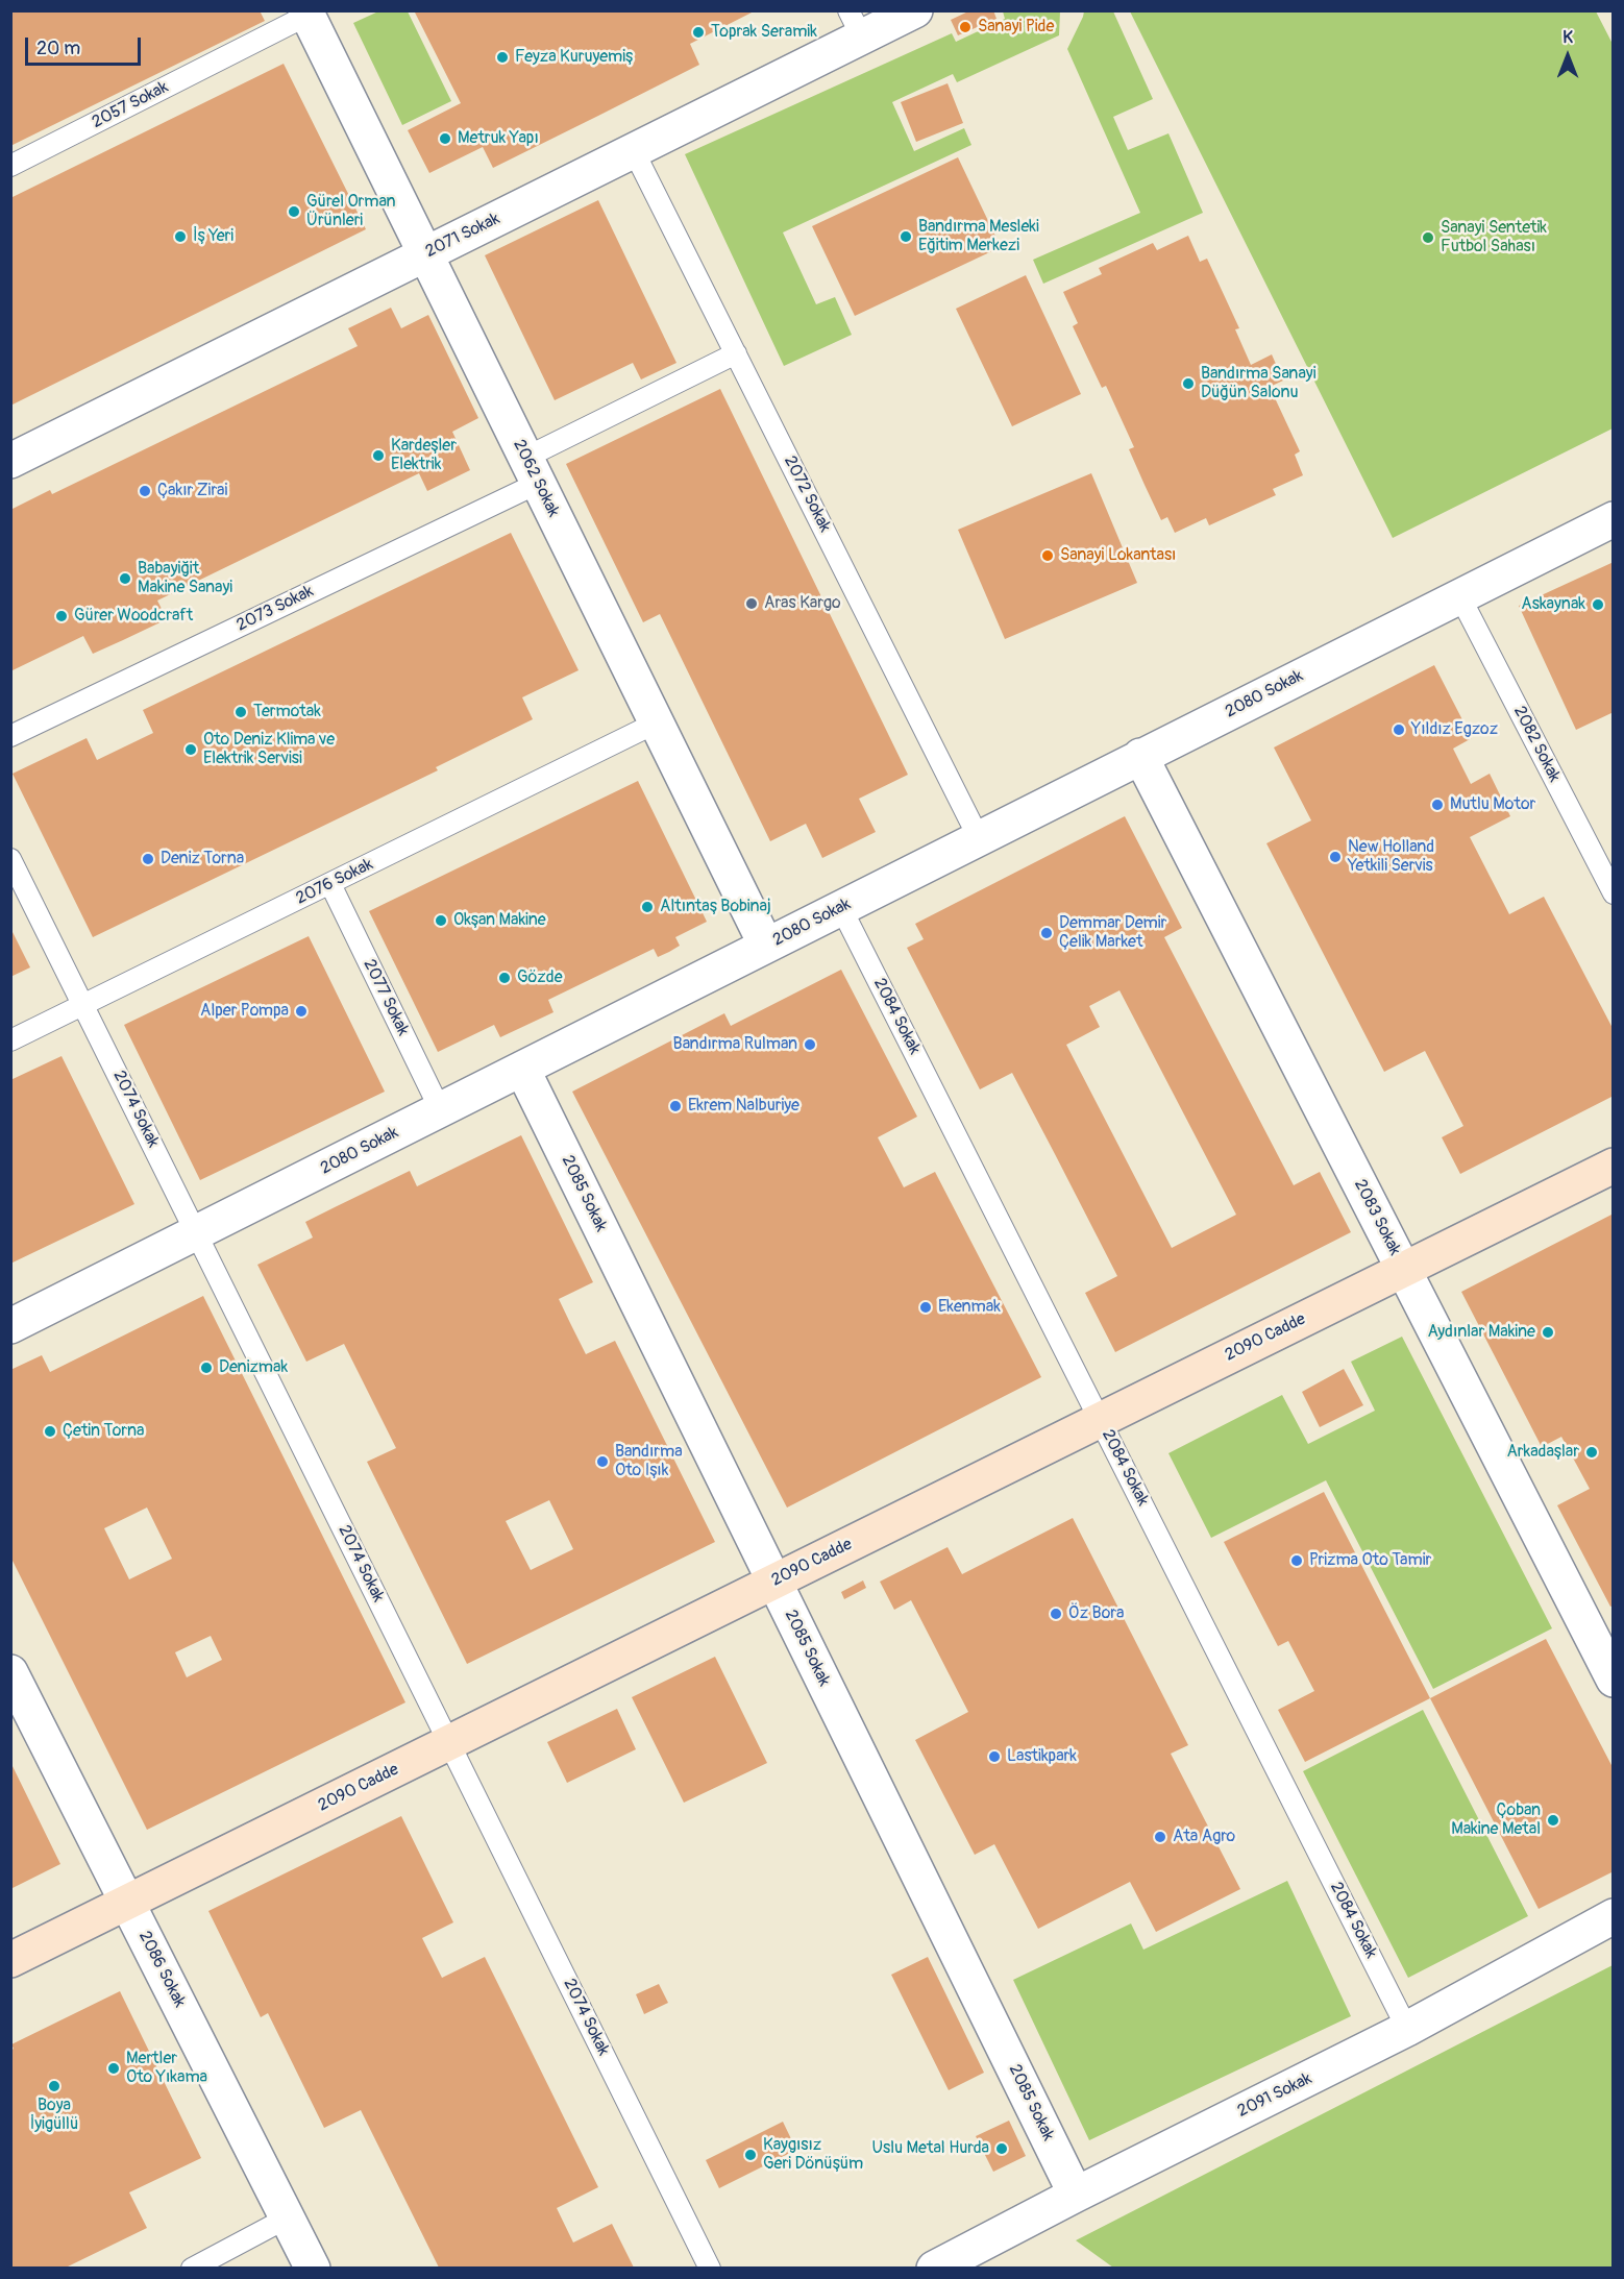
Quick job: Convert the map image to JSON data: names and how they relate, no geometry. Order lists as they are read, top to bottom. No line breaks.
{"streets":{"street":["2071 Sokak","2062 Sokak","2080 Sokak","2085 Sokak","2083 Sokak","2090 Cadde","2086 Sokak","2091 Sokak"],"lane":["2057 Sokak","2072 Sokak","2073 Sokak","2082 Sokak","2076 Sokak","2077 Sokak","2084 Sokak","2074 Sokak"]},"crossings":[["2057 Sokak","2062 Sokak"],["2071 Sokak","2062 Sokak"],["2071 Sokak","2072 Sokak"],["2062 Sokak","2073 Sokak"],["2062 Sokak","2080 Sokak"],["2062 Sokak","2076 Sokak"],["2072 Sokak","2073 Sokak"],["2072 Sokak","2080 Sokak"],["2080 Sokak","2082 Sokak"],["2080 Sokak","2077 Sokak"],["2080 Sokak","2084 Sokak"],["2080 Sokak","2074 Sokak"],["2080 Sokak","2085 Sokak"],["2080 Sokak","2083 Sokak"],["2076 Sokak","2077 Sokak"],["2076 Sokak","2074 Sokak"],["2084 Sokak","2090 Cadde"],["2084 Sokak","2091 Sokak"],["2074 Sokak","2090 Cadde"],["2085 Sokak","2090 Cadde"],["2085 Sokak","2091 Sokak"],["2083 Sokak","2090 Cadde"],["2090 Cadde","2086 Sokak"]],"places":["Sanayi Pide","Toprak Seramik","Feyza Kuruyemiş","Metruk Yapı","Gürel Orman Ürünleri","İş Yeri","Bandırma Mesleki Eğitim Merkezi","Sanayi Sentetik Futbol Sahası","Bandırma Sanayi Düğün Salonu","Kardeşler Elektrik","Çakır Zirai","Sanayi Lokantası","Babayiğit Makine Sanayi","Aras Kargo","Askaynak","Gürer Woodcraft","Termotak","Yıldız Egzoz","Oto Deniz Klima ve Elektrik Servisi","Mutlu Motor","New Holland Yetkili Servis","Deniz Torna","Altıntaş Bobinaj","Okşan Makine","Demmar Demir Çelik Market","Gözde","Alper Pompa","Bandırma Rulman","Ekrem Nalburiye","Ekenmak","Aydınlar Makine","Denizmak","Çetin Torna","Arkadaşlar","Bandırma Oto Işık","Prizma Oto Tamir","Öz Bora","Lastikpark","Çoban Makine Metal","Ata Agro","Mertler Oto Yıkama","Boya İyigüllü","Uslu Metal Hurda","Kaygısız Geri Dönüşüm"],"scale_bar":"20 m","north":"top"}
